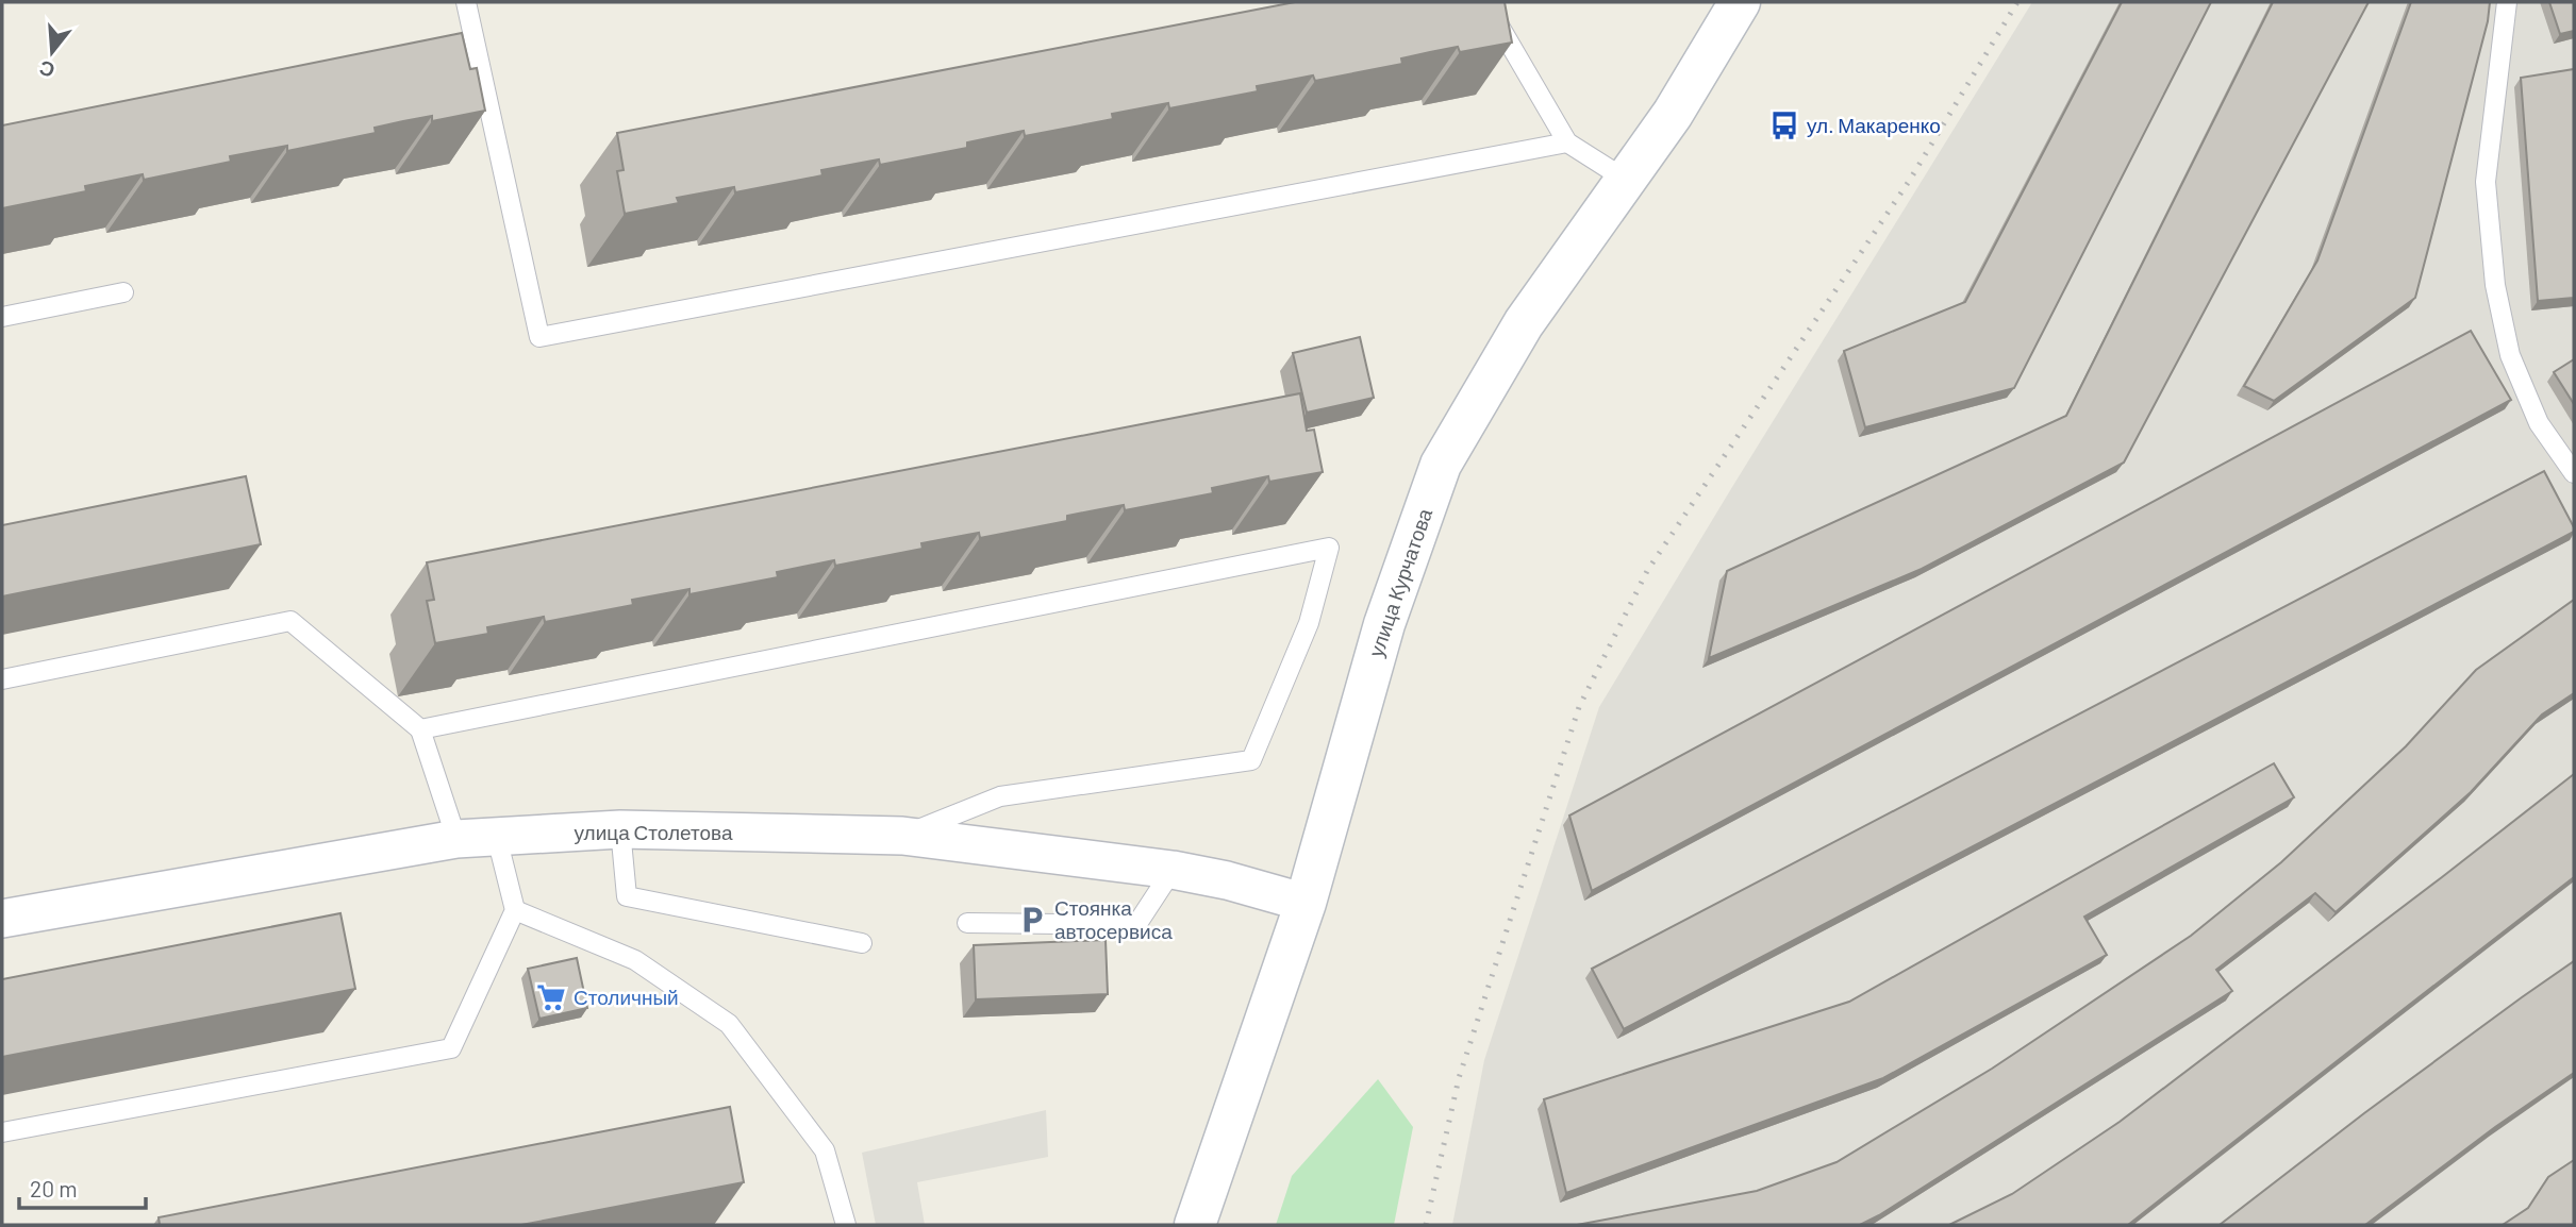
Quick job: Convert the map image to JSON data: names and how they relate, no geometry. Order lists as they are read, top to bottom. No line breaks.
{"streets":{"main road":["улица Курчатова"],"street":["улица Столетова"]},"crossings":[["улица Курчатова","улица Столетова"]],"places":{"bus stop":["ул. Макаренко"],"parking":["Стоянка автосервиса"],"supermarket":["Столичный"]},"scale_bar":"20 m","north":"bottom"}
